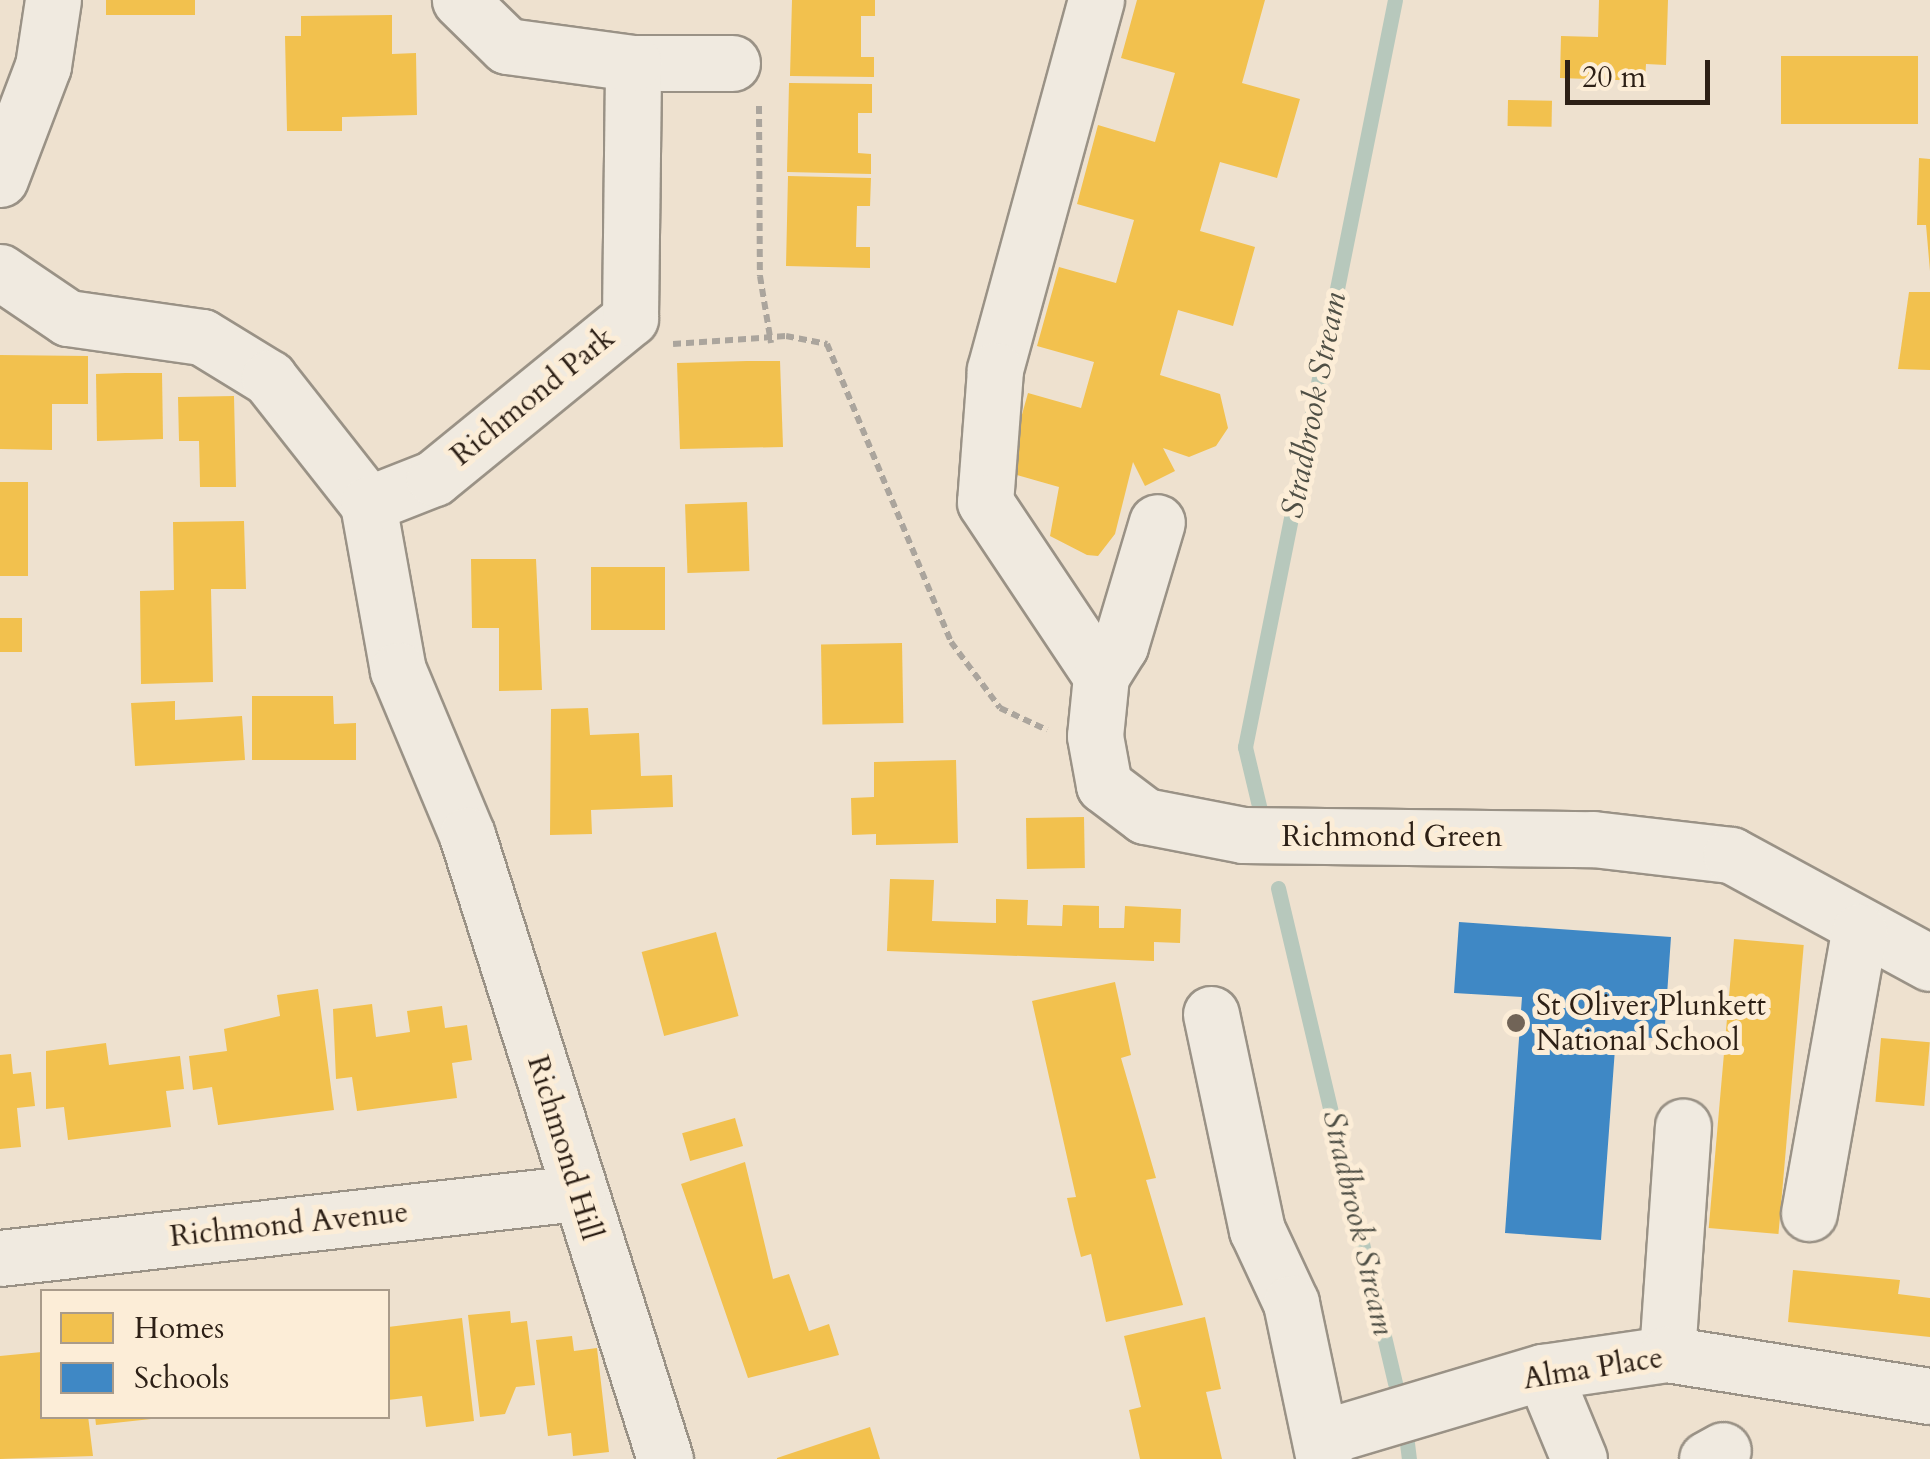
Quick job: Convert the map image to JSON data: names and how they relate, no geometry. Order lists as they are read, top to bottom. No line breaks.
{"streets":{"street":["Richmond Park","Richmond Green","Richmond Hill","Richmond Avenue","Alma Place"]},"crossings":[["Richmond Park","Richmond Hill"],["Richmond Hill","Richmond Avenue"]],"water":["Stradbrook Stream"],"places":["St Oliver Plunkett National School"],"legend":["Homes","Schools"],"scale_bar":"20 m"}
